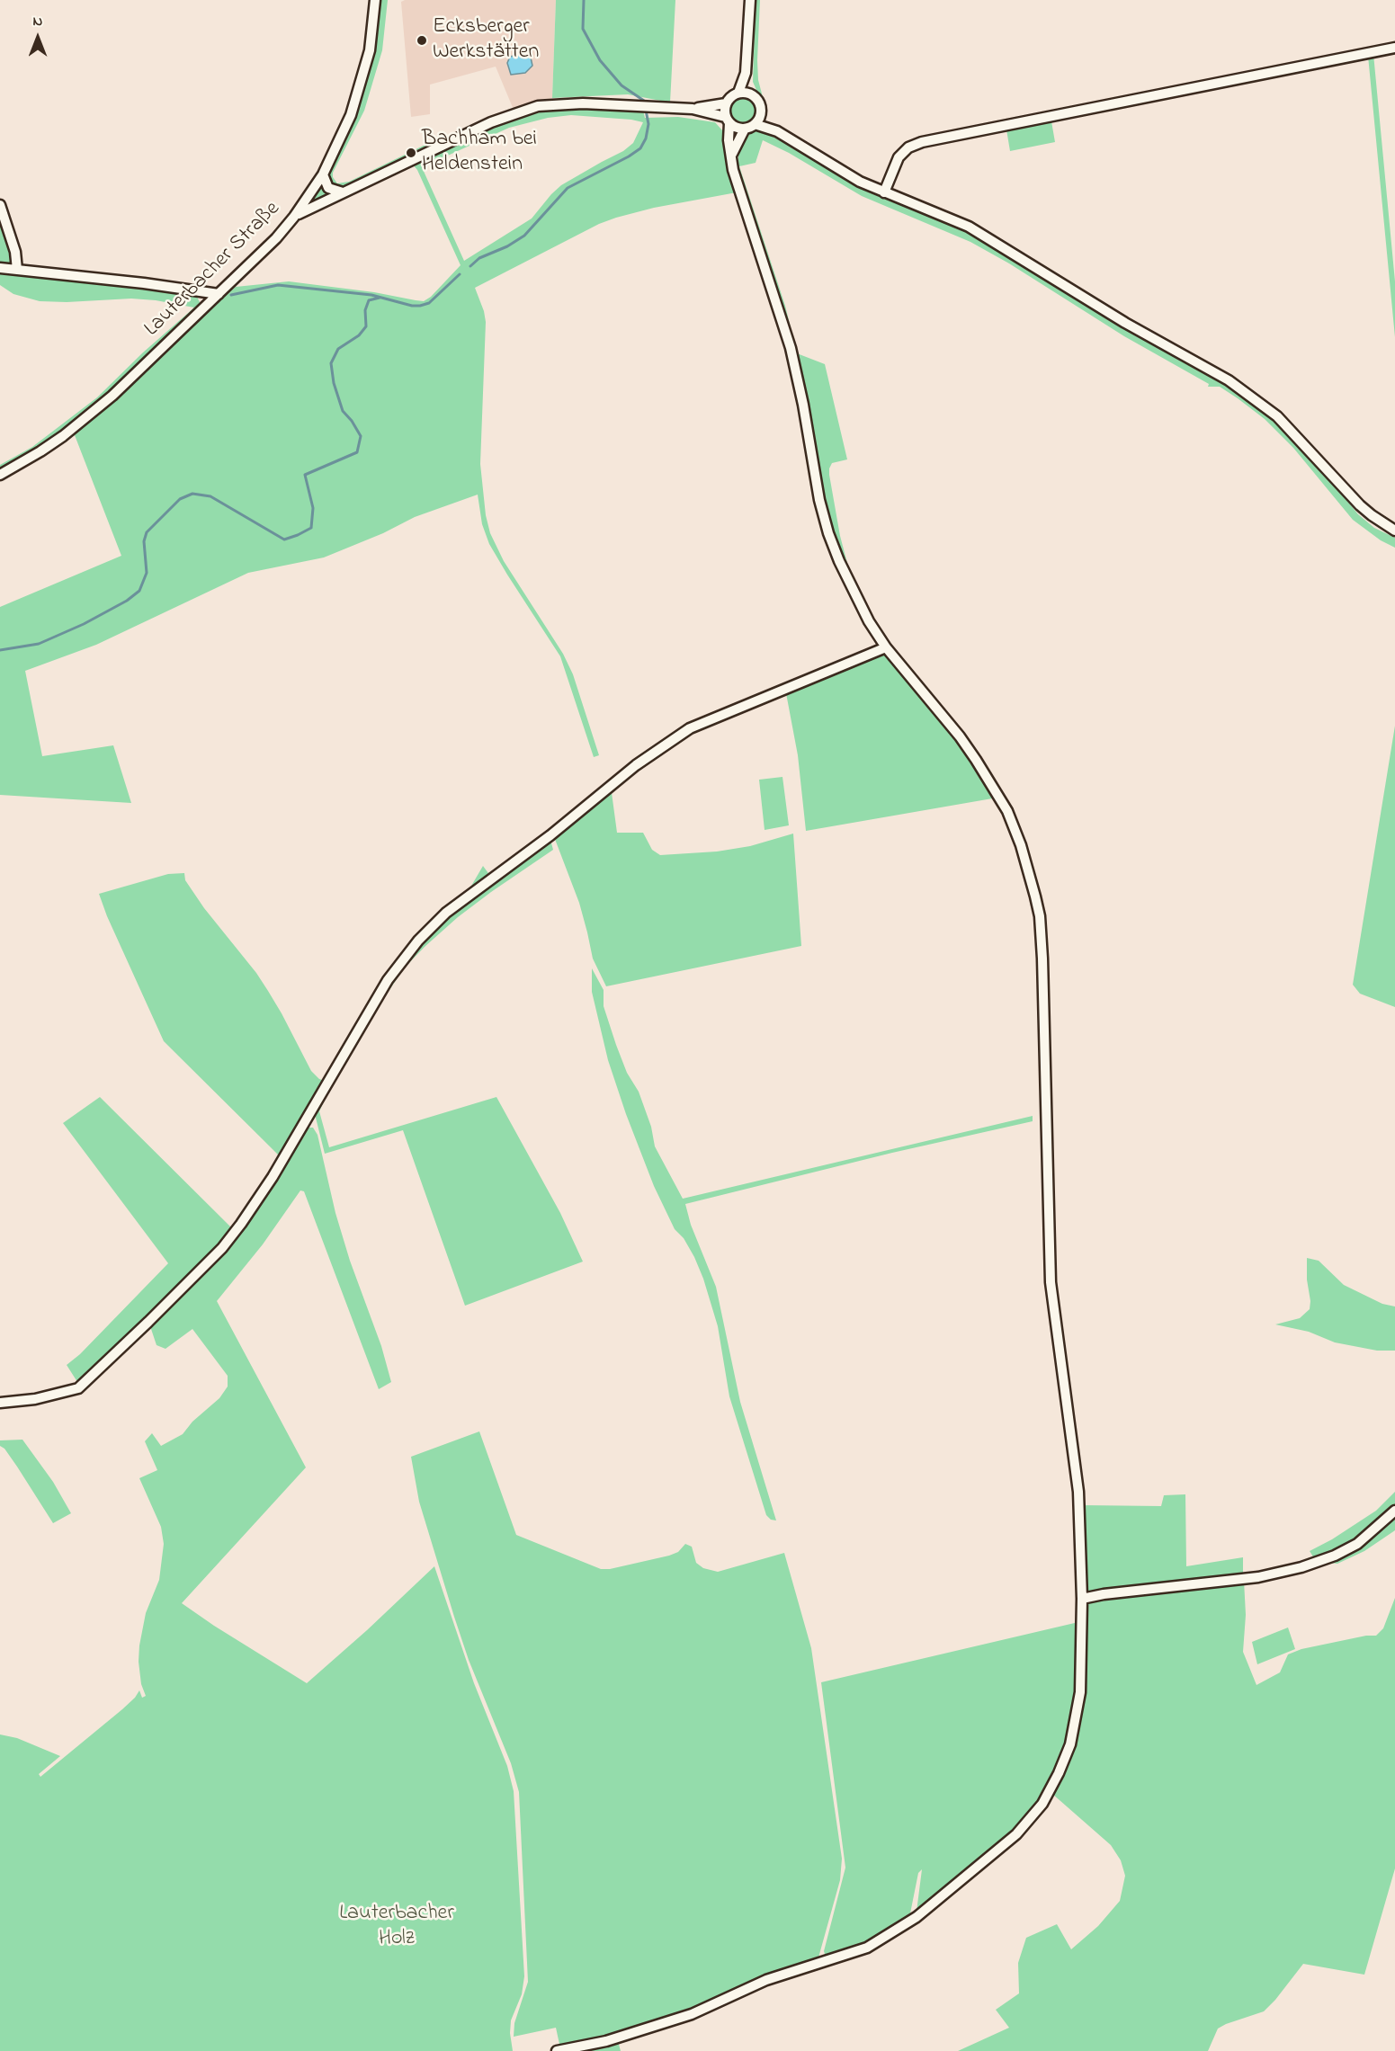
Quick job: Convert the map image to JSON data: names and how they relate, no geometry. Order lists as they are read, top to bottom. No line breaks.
{"streets":{"street":["Lauterbacher Straße"]},"parks":["Lauterbacher Holz"],"places":["Ecksberger Werkstätten","Bachham bei Heldenstein"],"north":"top"}
